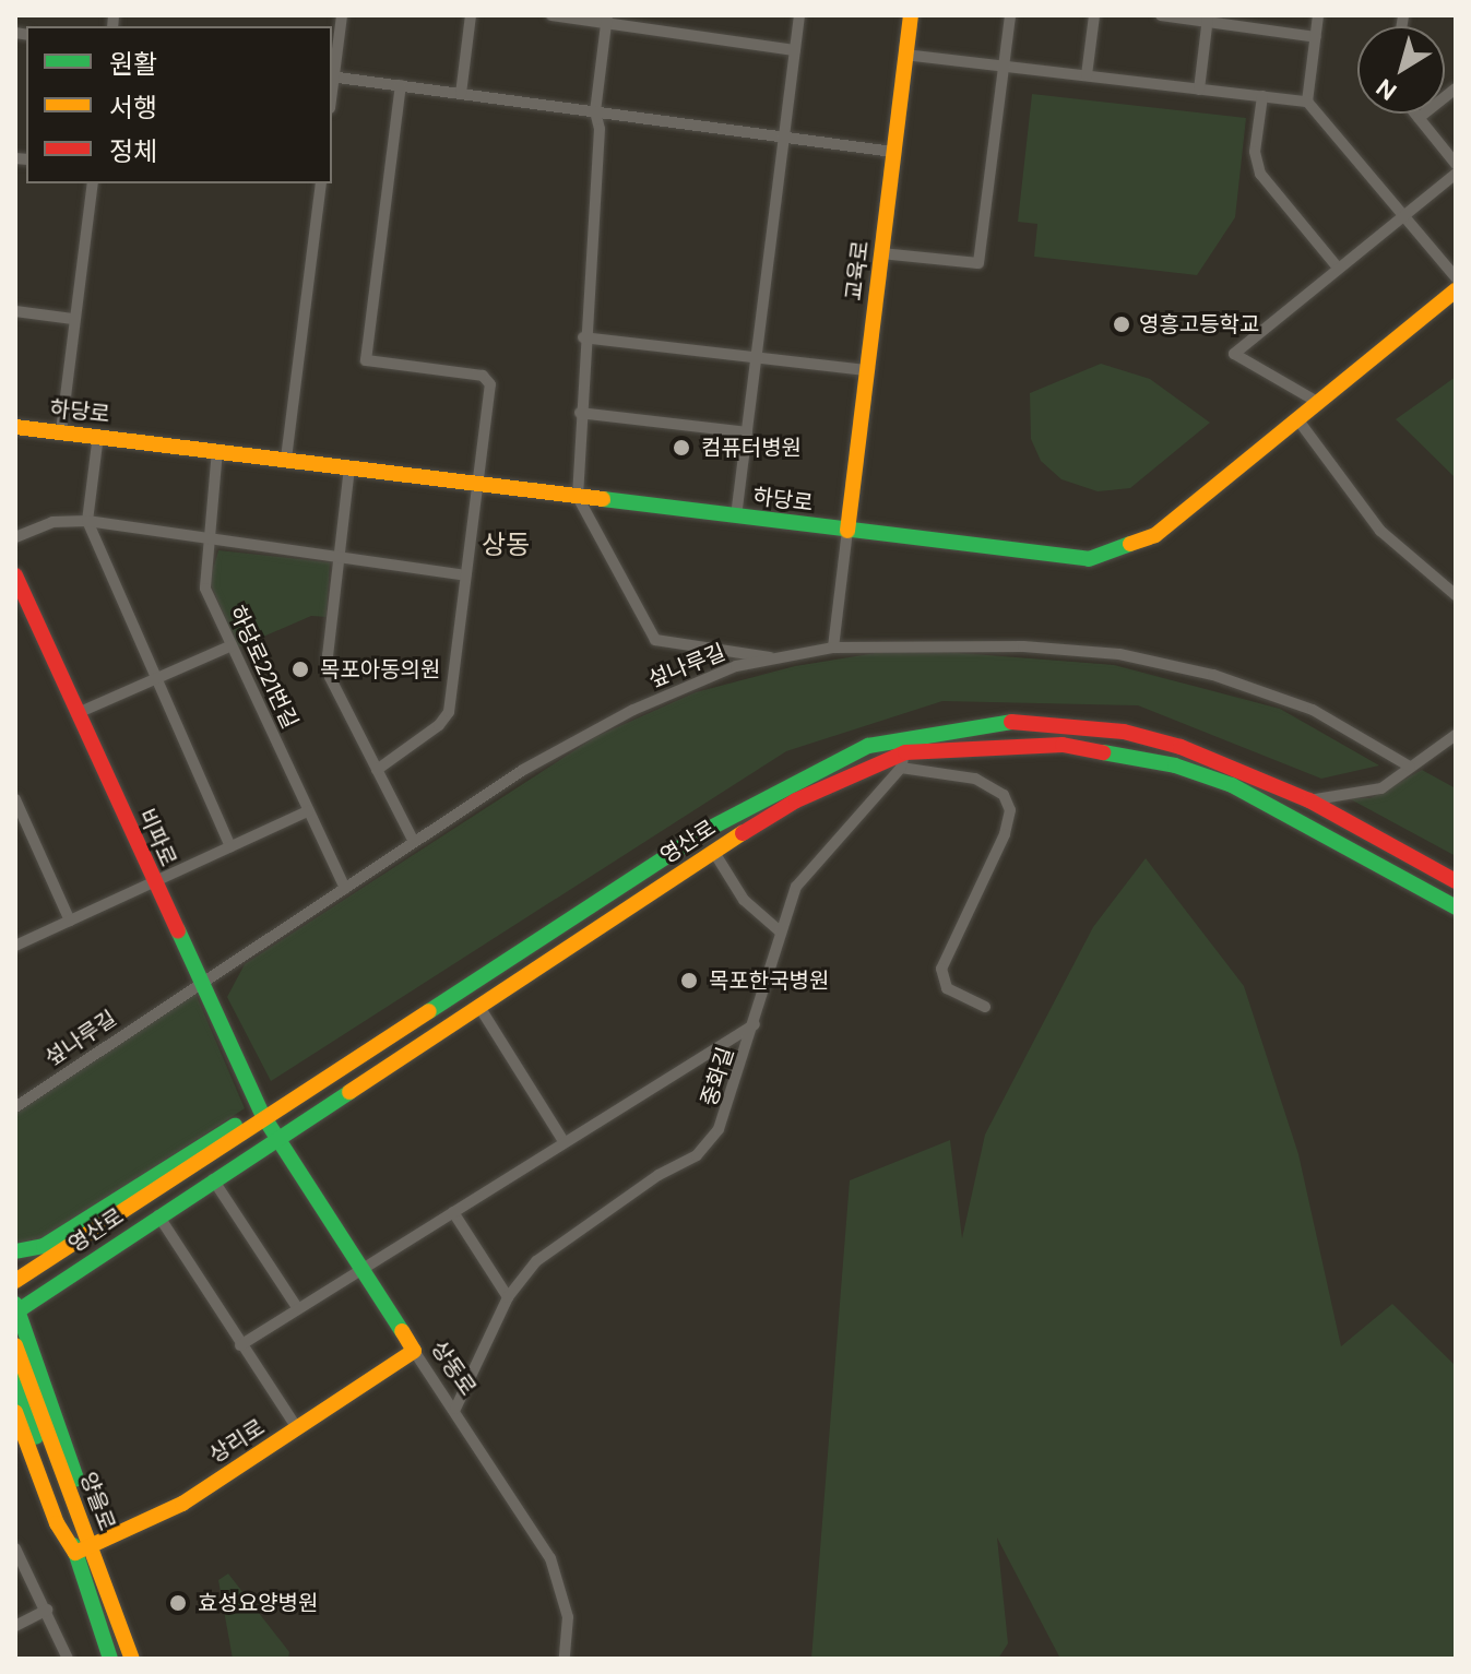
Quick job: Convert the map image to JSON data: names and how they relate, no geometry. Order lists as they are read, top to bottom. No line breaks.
{"streets":{"street":["교육로","하당로","섶나루길","하당로221번길","비파로","영산로","중화길","상동로","상리로","양을로"]},"crossings":[["교육로","하당로"],["하당로","하당로221번길"],["섶나루길","하당로221번길"],["섶나루길","비파로"],["비파로","영산로"],["비파로","상동로"],["영산로","중화길"],["영산로","상동로"],["중화길","상동로"],["상동로","상리로"],["상리로","양을로"]],"districts":["상동"],"places":["영흥고등학교","컴퓨터병원","목포아동의원","목포한국병원","효성요양병원"],"legend":["원활","서행","정체"],"north":"bottom left"}
